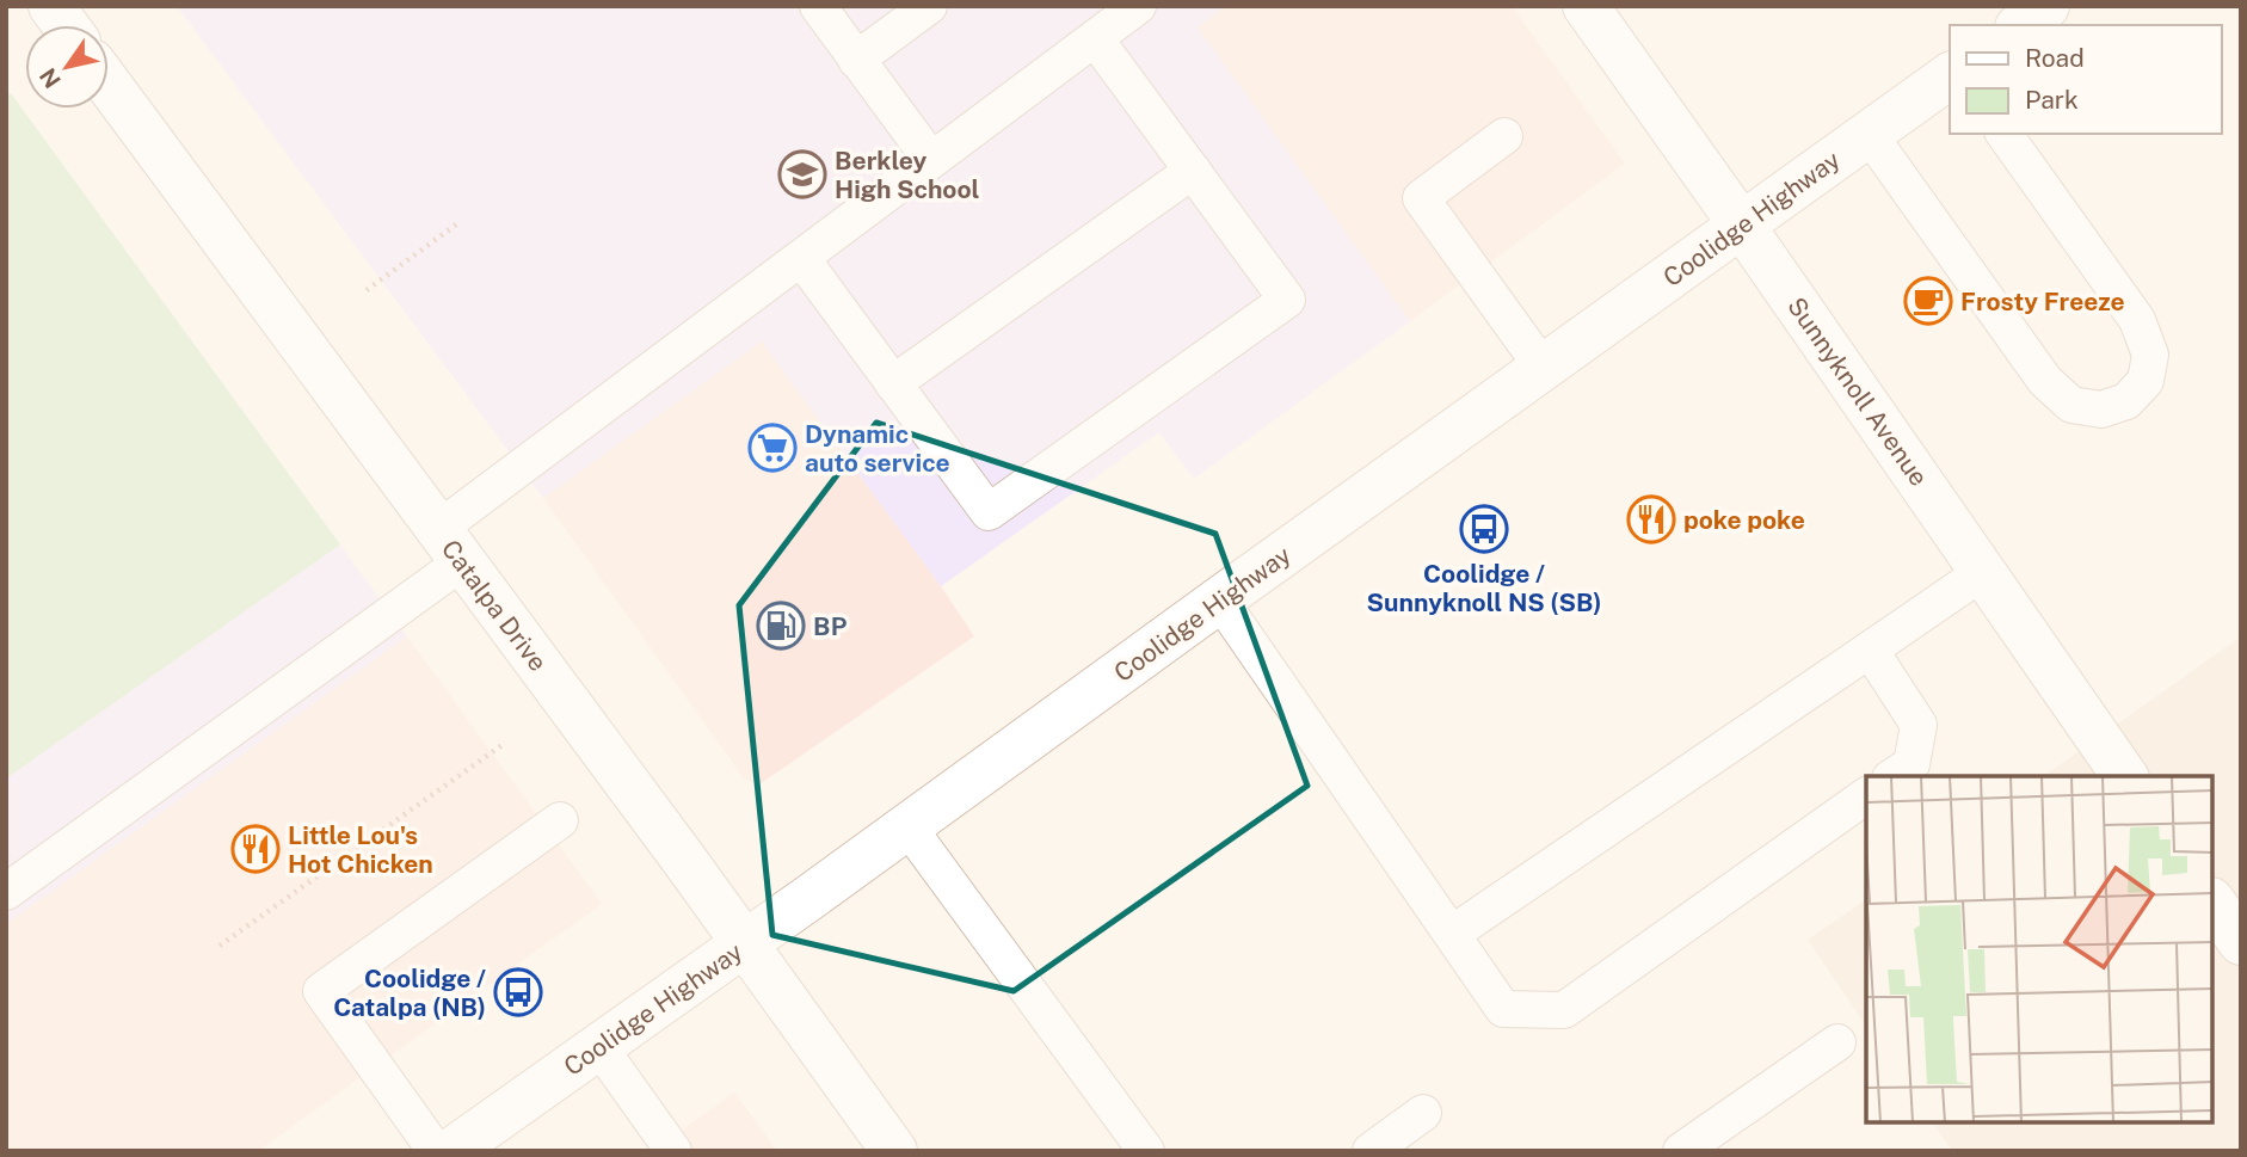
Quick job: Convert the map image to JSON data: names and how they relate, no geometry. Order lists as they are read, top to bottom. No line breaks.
{"streets":{"street":["Coolidge Highway","Sunnyknoll Avenue","Catalpa Drive"]},"crossings":[["Coolidge Highway","Sunnyknoll Avenue"],["Coolidge Highway","Catalpa Drive"]],"places":{"school or university":["Berkley High School"],"cafe":["Frosty Freeze"],"supermarket":["Dynamic auto service"],"restaurant":["poke poke","Little Lou's Hot Chicken"],"bus stop":["Coolidge / Sunnyknoll NS (SB)","Coolidge / Catalpa (NB)"],"fuel station":["BP"]},"legend":["Road","Park"],"north":"bottom left"}
